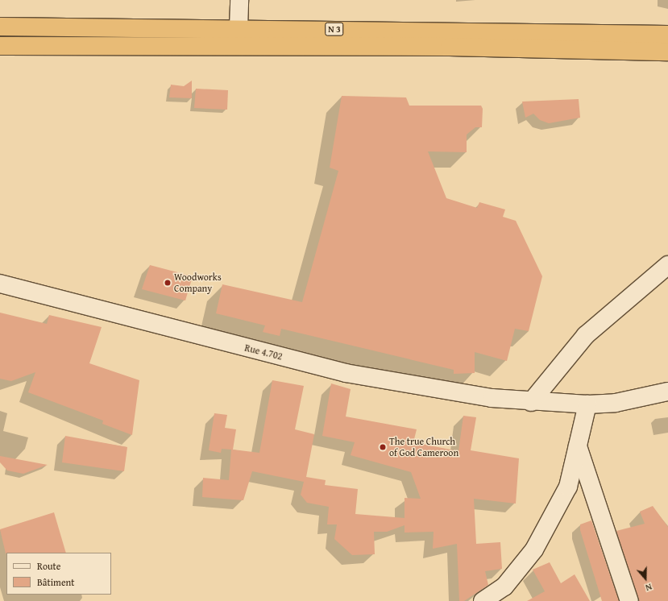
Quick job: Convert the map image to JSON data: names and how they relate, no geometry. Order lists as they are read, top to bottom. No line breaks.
{"streets":{"highway":["N 3"],"street":["Rue 4.702"]},"places":["Woodworks Company","The true Church of God Cameroon"],"legend":["Route","Bâtiment"],"north":"bottom"}
